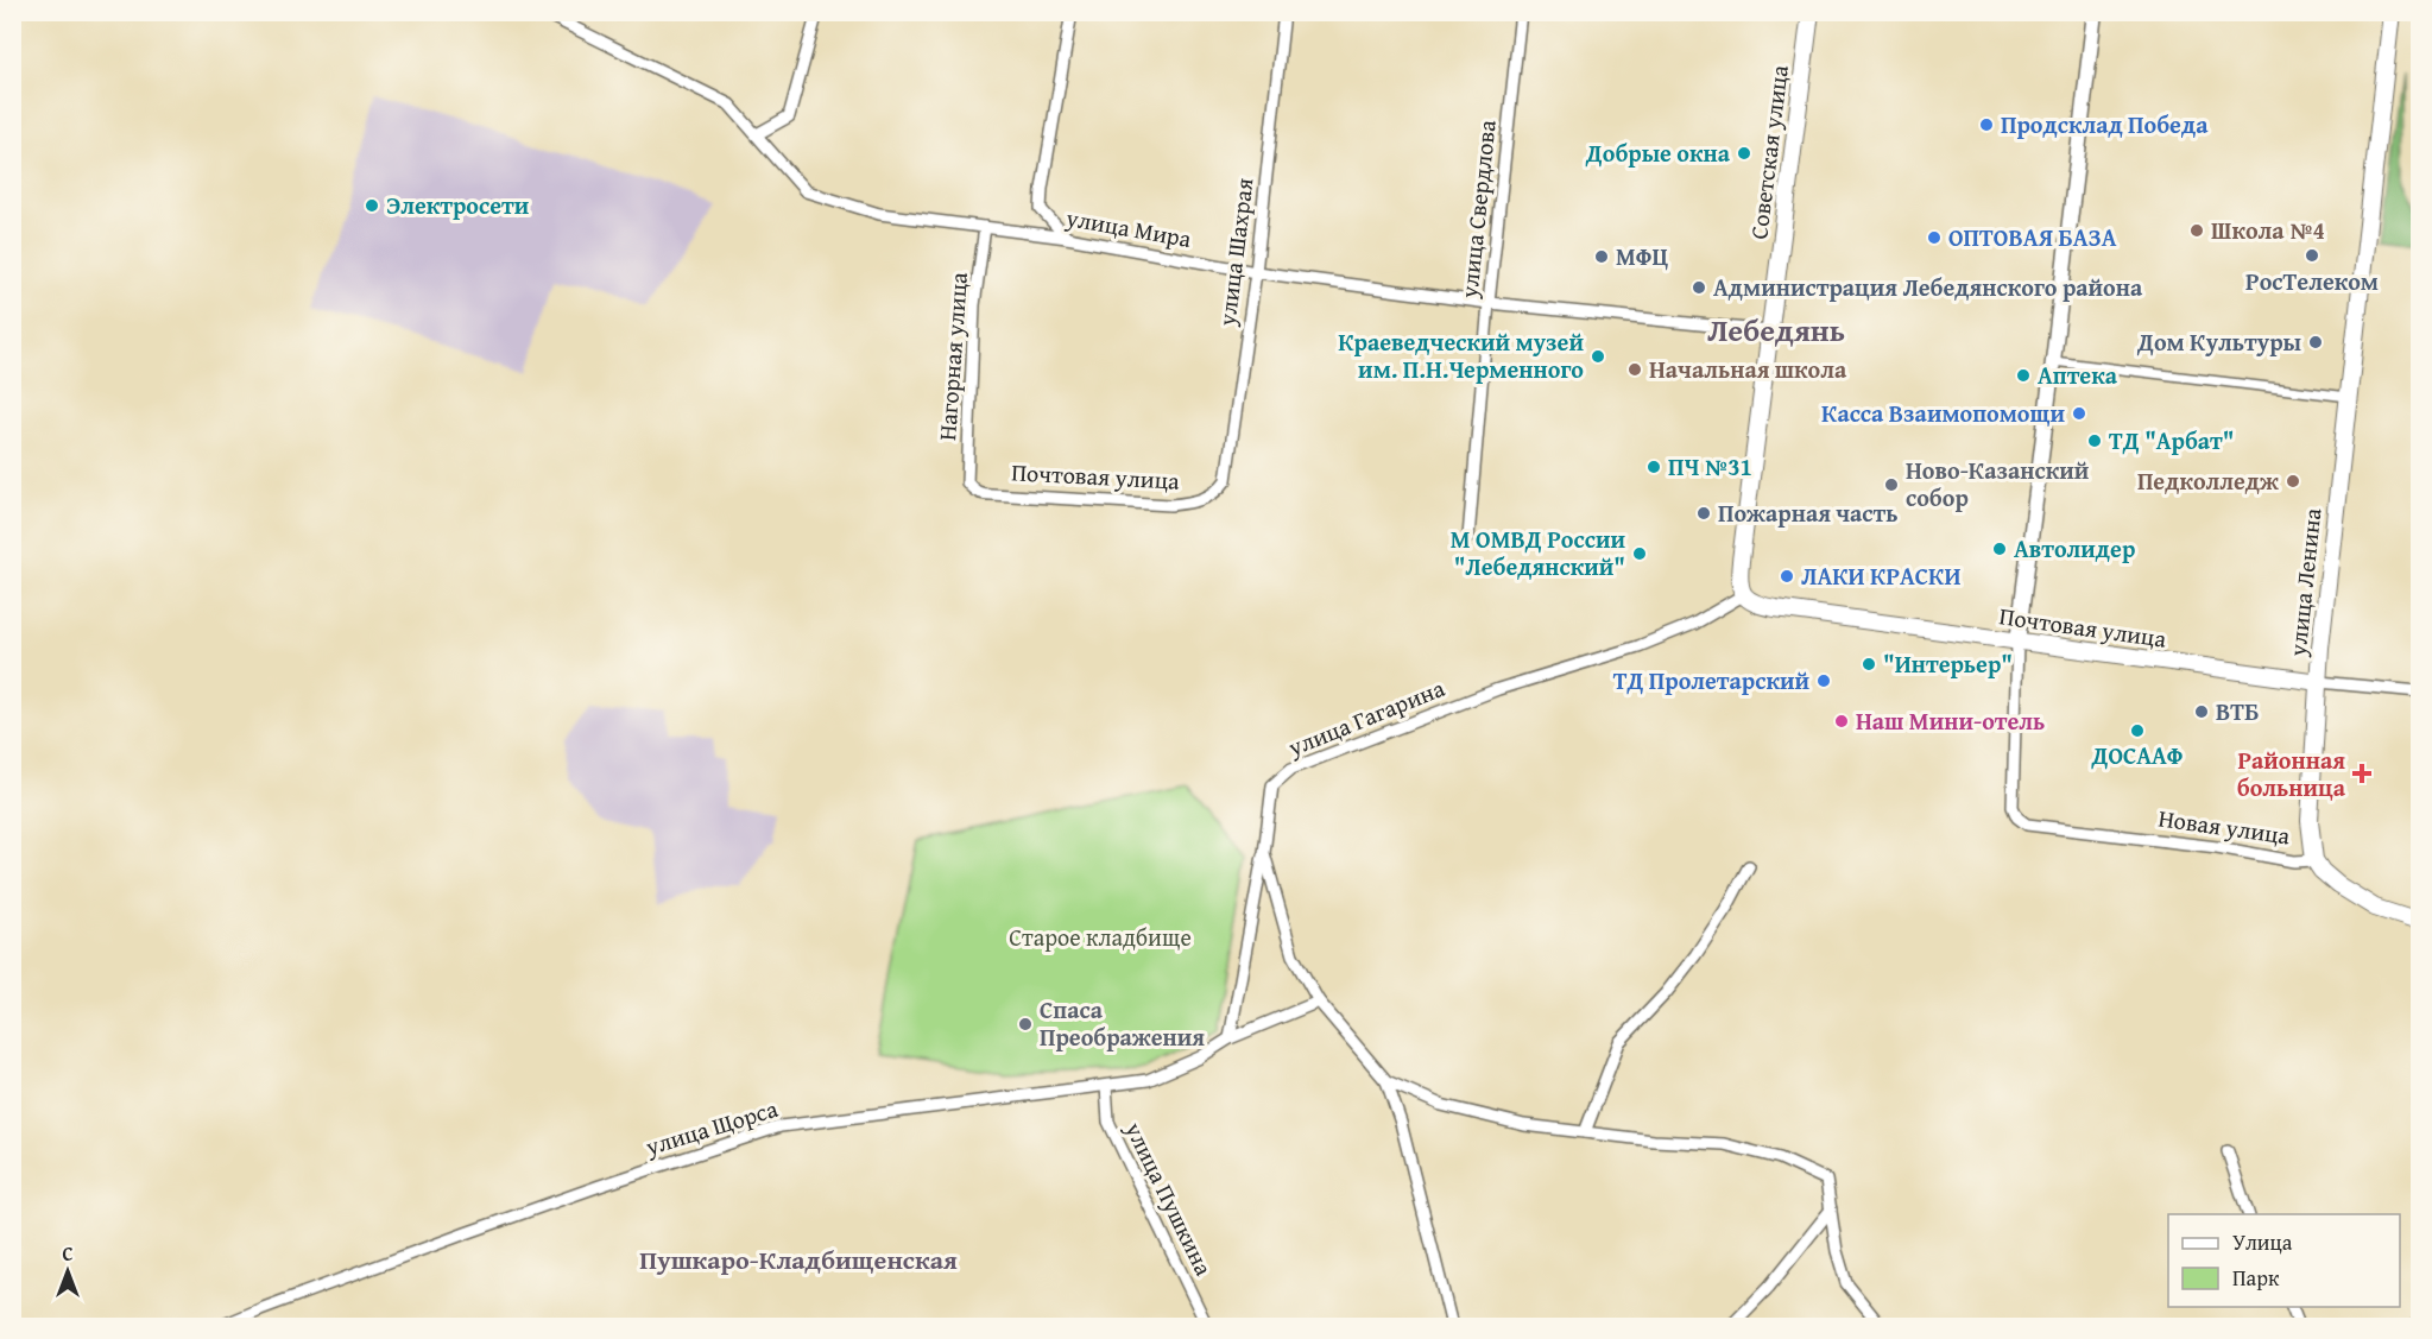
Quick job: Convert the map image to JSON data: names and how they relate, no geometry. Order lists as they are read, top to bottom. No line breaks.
{"streets":{"main road":["Советская улица","Почтовая улица","улица Ленина","Новая улица"],"street":["улица Свердлова","улица Мира","улица Шахрая","Нагорная улица","улица Гагарина","улица Щорса","улица Пушкина"]},"crossings":[["Советская улица","улица Мира"],["Советская улица","Почтовая улица"],["Советская улица","улица Гагарина"],["улица Свердлова","улица Мира"],["улица Мира","улица Шахрая"],["улица Мира","Нагорная улица"],["улица Шахрая","Почтовая улица"],["Нагорная улица","Почтовая улица"],["Почтовая улица","улица Ленина"],["Почтовая улица","улица Гагарина"],["Почтовая улица","Новая улица"],["улица Ленина","Новая улица"],["улица Гагарина","улица Щорса"],["улица Щорса","улица Пушкина"]],"districts":["Лебедянь","Пушкаро-Кладбищенская"],"parks":["Старое кладбище"],"places":{"other":["Продсклад Победа","Добрые окна","Электросети","Школа №4","ОПТОВАЯ БАЗА","РосТелеком","МФЦ","Администрация Лебедянского района","Дом Культуры","Краеведческий музей им. П.Н.Черменного","Начальная школа","Аптека","Касса Взаимопомощи","ТД \"Арбат\"","ПЧ №31","Педколледж","Ново-Казанский собор","Пожарная часть","Автолидер","М ОМВД России \"Лебедянский\"","ЛАКИ КРАСКИ","\"Интерьер\"","ТД Пролетарский","ВТБ","Наш Мини-отель","ДОСААФ","Спаса Преображения"],"health":["Районная больница"]},"legend":["Улица","Парк"],"north":"top"}
